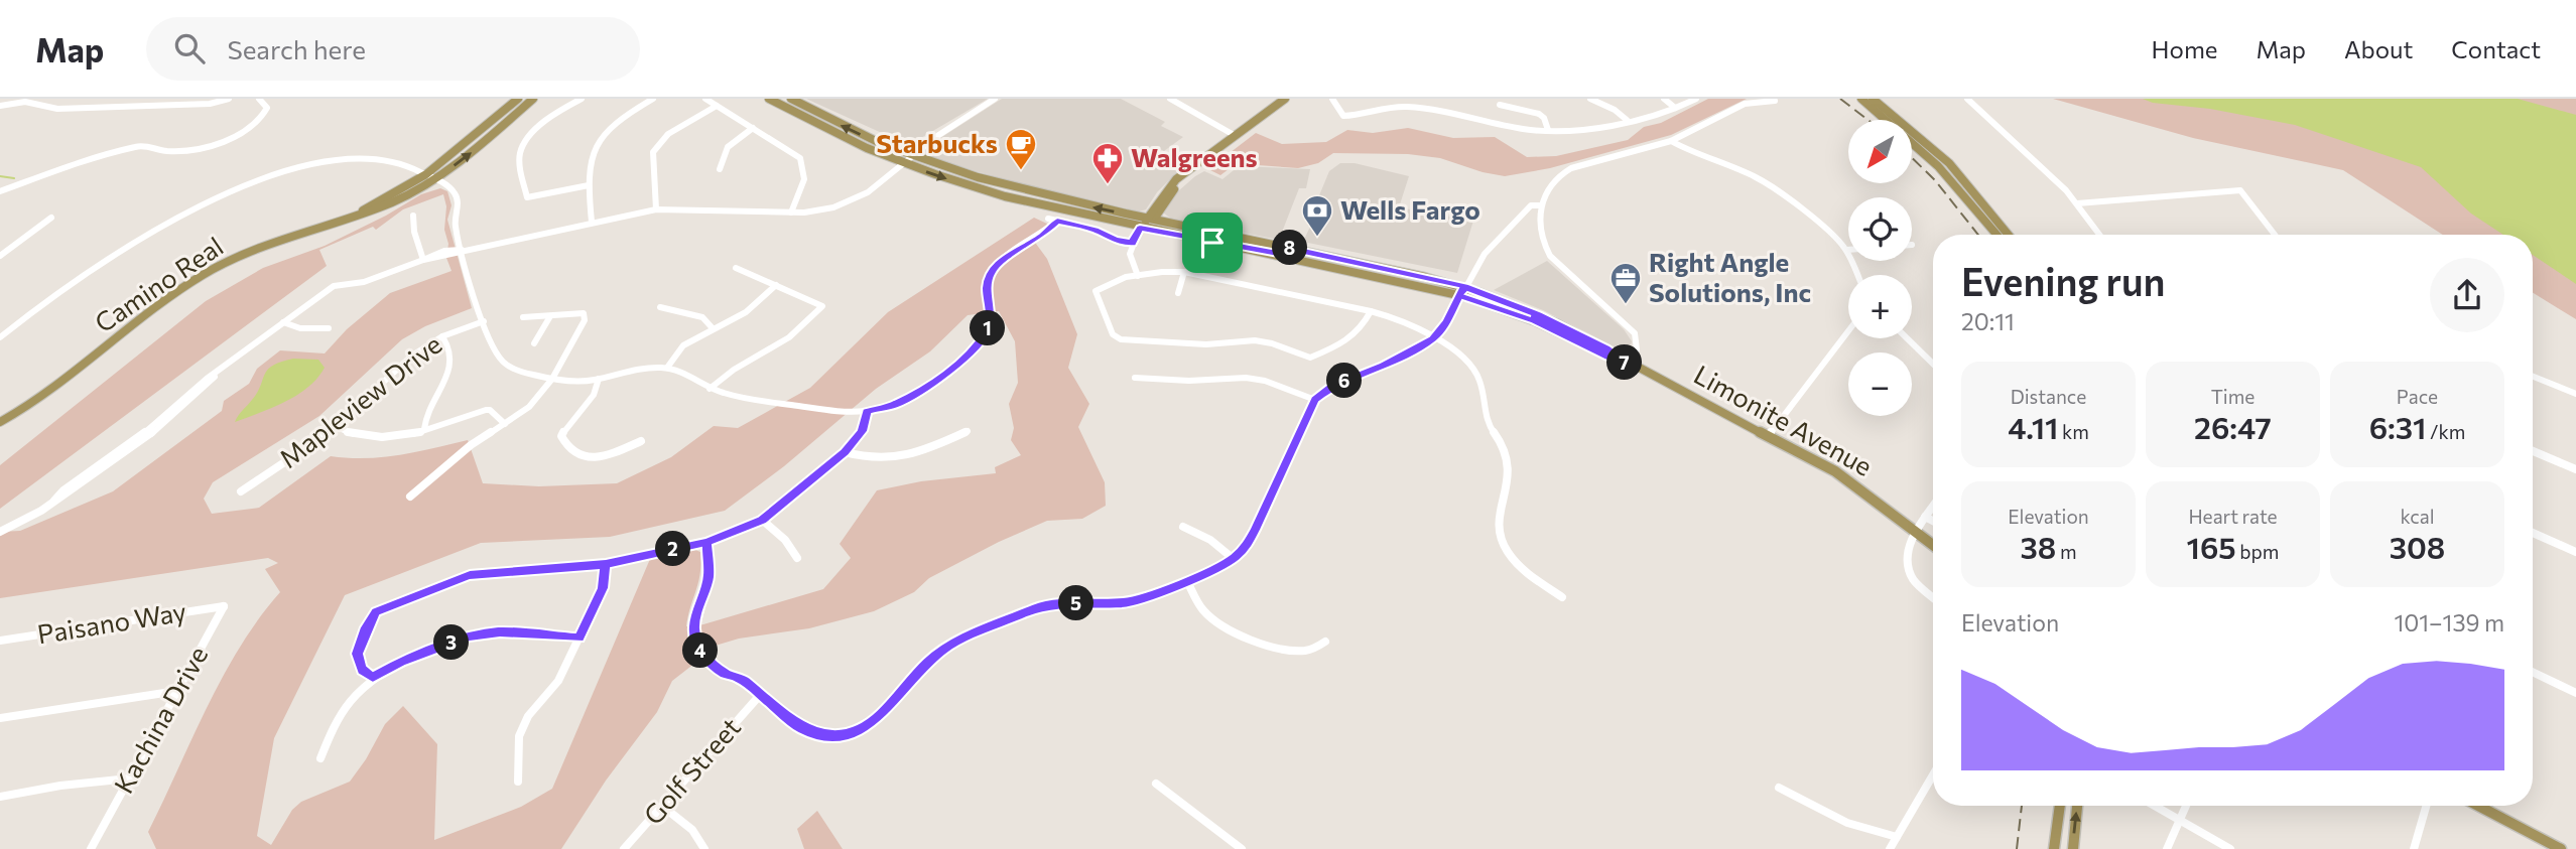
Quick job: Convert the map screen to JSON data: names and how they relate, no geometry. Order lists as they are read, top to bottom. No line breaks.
{"streets":{"main road":["Camino Real","Limonite Avenue"],"street":["Mapleview Drive","Paisano Way","Kachina Drive","Golf Street"]},"crossings":[["Paisano Way","Kachina Drive"]],"places":{"cafe":["Starbucks"],"pharmacy":["Walgreens"],"bank":["Wells Fargo"],"office":["Right Angle Solutions, Inc"]},"north":"bottom left","page":{"header":"Map","search":"Search here","nav":["Home","Map","About","Contact"],"map_buttons":["+","−"],"pins":["8","1","7","6","2","5","3","4"],"heading":["Evening run","20:11"],"stats":[["Distance","4.11 km"],["Time","26:47"],["Pace","6:31 /km"],["Elevation","38 m"],["Heart rate","165 bpm"],["kcal","308"]],"chart":["Elevation","101–139 m"]}}
